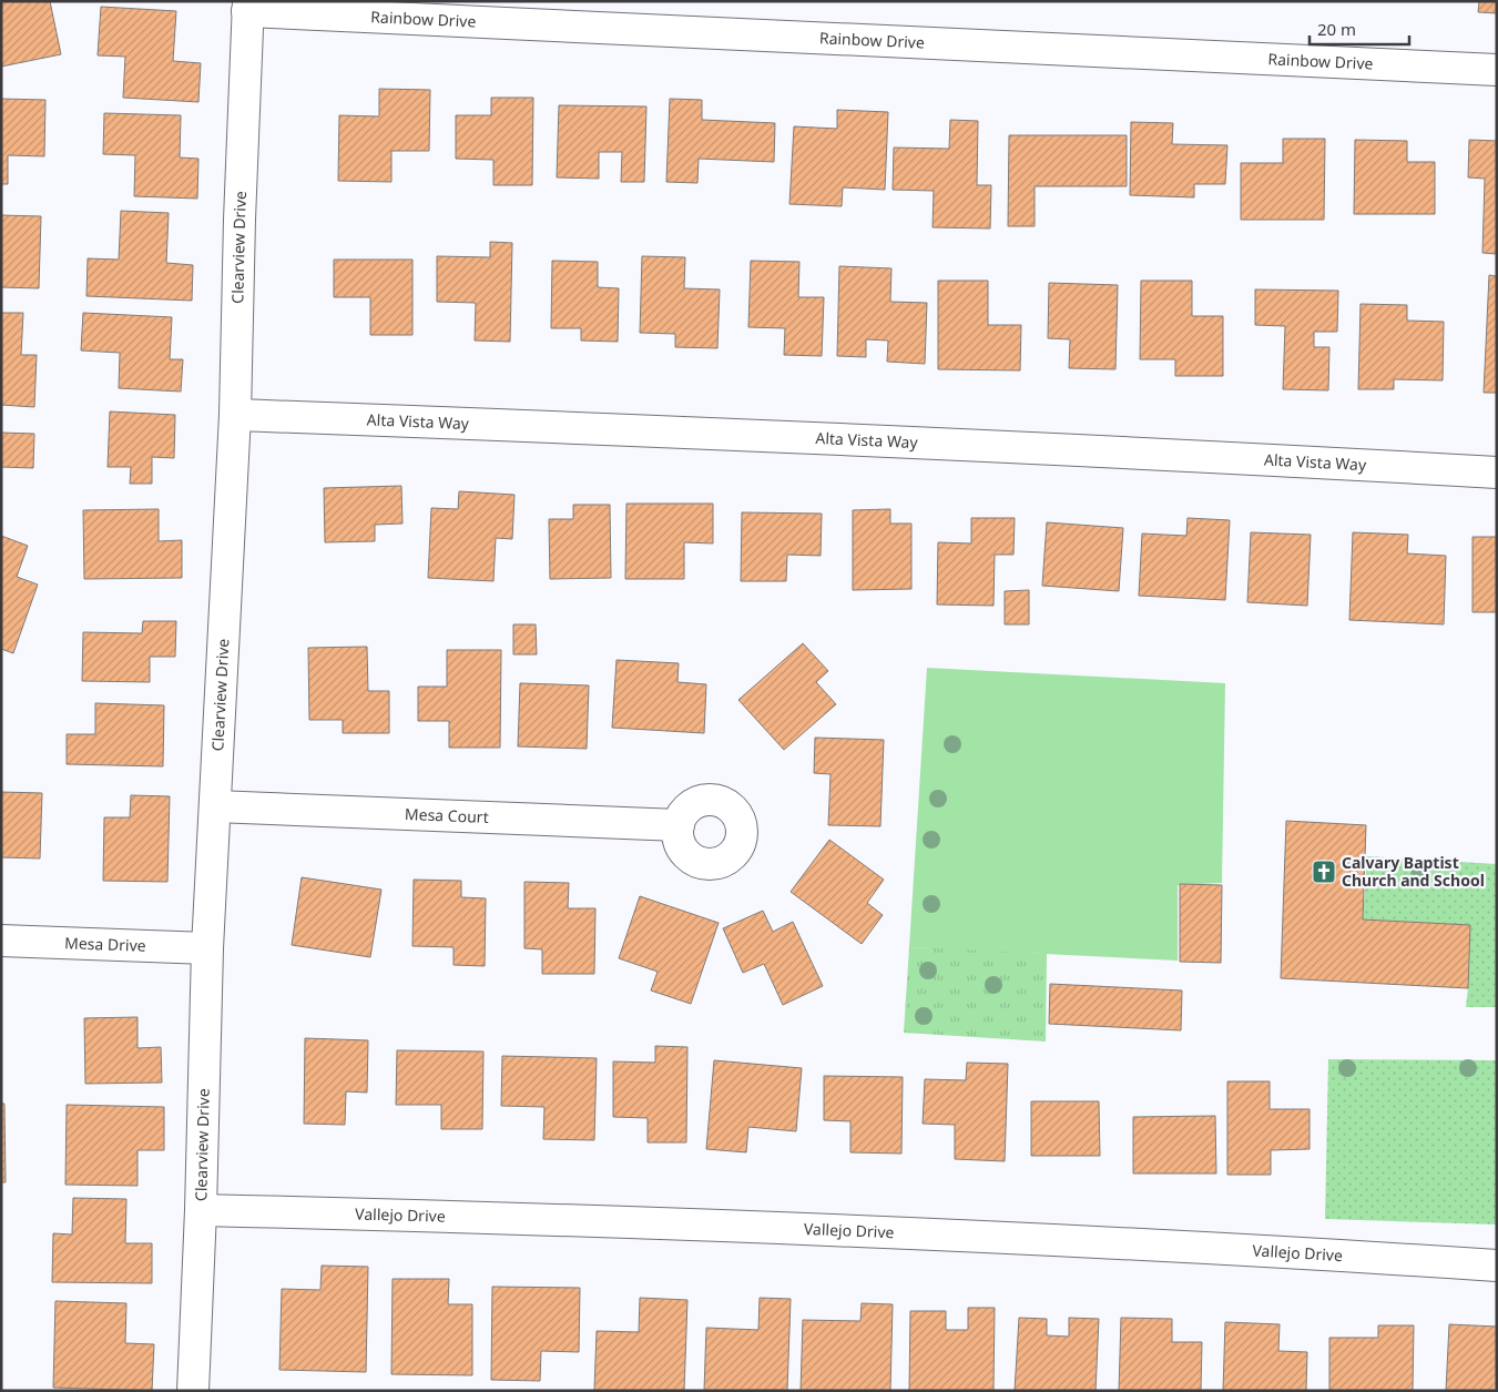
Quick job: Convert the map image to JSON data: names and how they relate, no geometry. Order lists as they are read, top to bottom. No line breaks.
{"streets":{"street":["Rainbow Drive","Clearview Drive","Alta Vista Way","Mesa Court","Mesa Drive","Vallejo Drive"]},"crossings":[["Rainbow Drive","Clearview Drive"],["Clearview Drive","Alta Vista Way"],["Clearview Drive","Mesa Court"],["Clearview Drive","Mesa Drive"],["Clearview Drive","Vallejo Drive"]],"places":{"church":["Calvary Baptist Church and School"]},"scale_bar":"20 m"}
